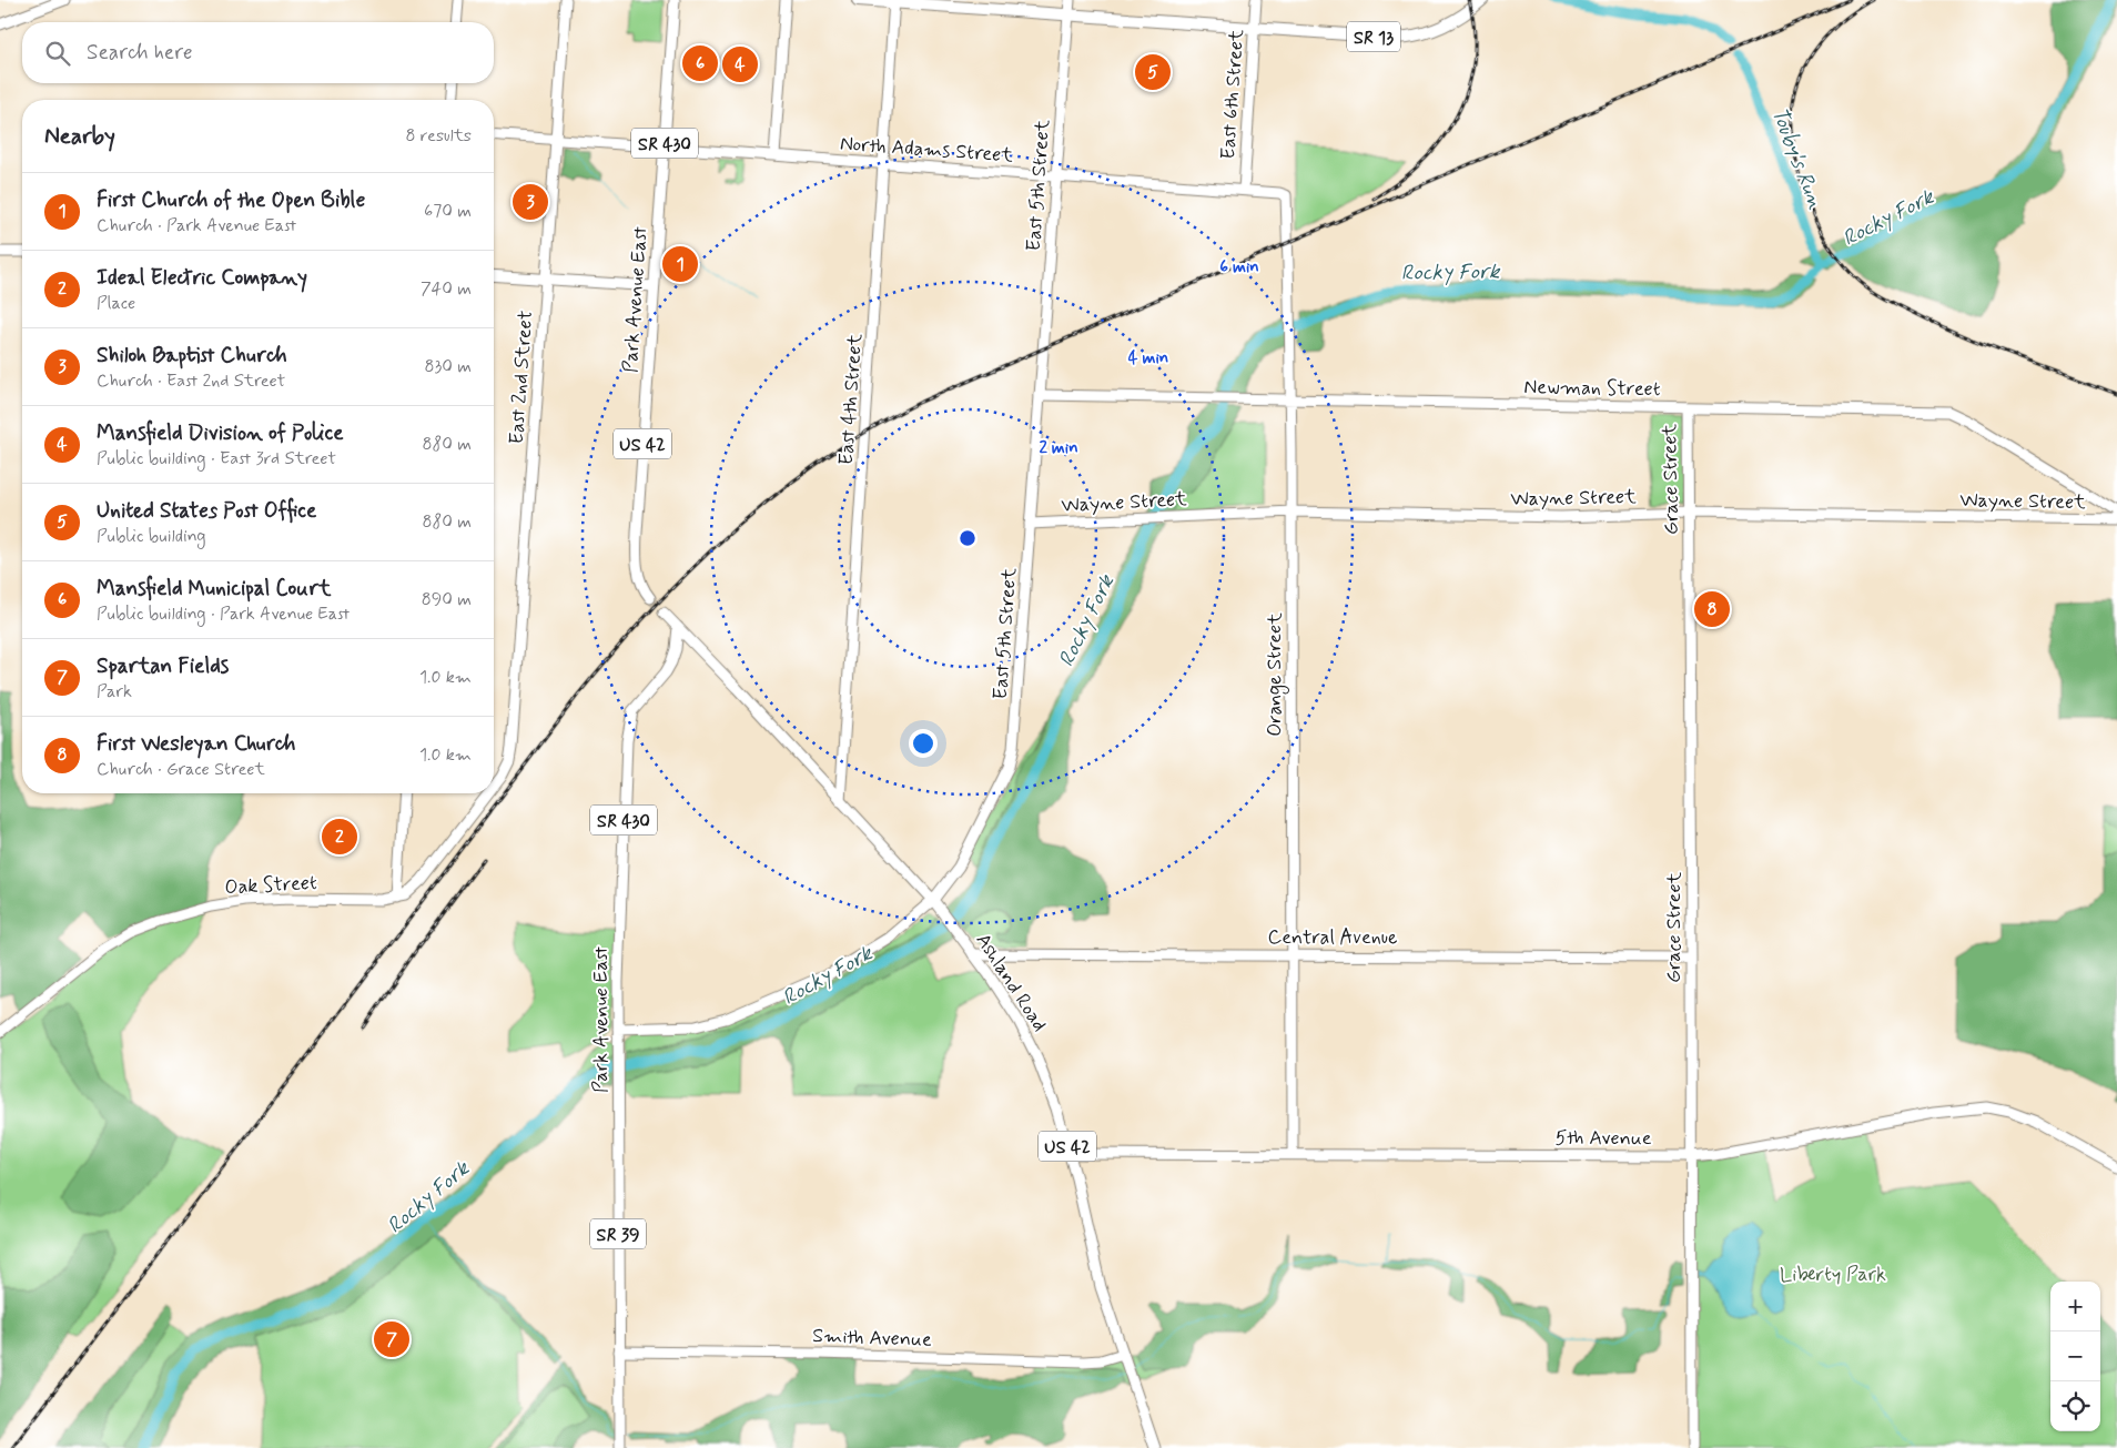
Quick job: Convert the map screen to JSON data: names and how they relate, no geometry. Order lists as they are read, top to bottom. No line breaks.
{"streets":{"highway":["SR 13"],"main road":["East 6th Street","SR 430","North Adams Street","East 5th Street","Park Avenue East","East 2nd Street","Newman Street","East 4th Street","US 42","Grace Street","Wayne Street","Orange Street","Oak Street","Central Avenue","Ashland Road","5th Avenue","SR 39","Smith Avenue"]},"crossings":[["SR 13","East 6th Street"],["SR 13","East 5th Street"],["SR 13","East 4th Street"],["East 6th Street","North Adams Street"],["North Adams Street","East 5th Street"],["North Adams Street","Park Avenue East"],["North Adams Street","East 2nd Street"],["North Adams Street","East 4th Street"],["North Adams Street","Orange Street"],["East 5th Street","Park Avenue East"],["East 5th Street","Newman Street"],["East 5th Street","Wayne Street"],["East 5th Street","Ashland Road"],["Park Avenue East","US 42"],["Park Avenue East","Ashland Road"],["Park Avenue East","Smith Avenue"],["East 2nd Street","Oak Street"],["Newman Street","Grace Street"],["Newman Street","Orange Street"],["East 4th Street","Ashland Road"],["US 42","Ashland Road"],["Grace Street","Wayne Street"],["Grace Street","Central Avenue"],["Grace Street","5th Avenue"],["Wayne Street","Orange Street"],["Orange Street","Central Avenue"],["Orange Street","5th Avenue"],["Central Avenue","Ashland Road"],["Ashland Road","5th Avenue"],["Ashland Road","Smith Avenue"]],"water":["Touby's Run","Rocky Fork"],"parks":["Liberty Park"],"page":{"search":"Search here","pins":["6","4","5","3","1","8","2","7"],"heading":["Nearby","8 results"],"list":[{"mark":"1","name":"First Church of the Open Bible","note":"Church · Park Avenue East","value":"670 m"},{"mark":"2","name":"Ideal Electric Company","note":"Place","value":"740 m"},{"mark":"3","name":"Shiloh Baptist Church","note":"Church · East 2nd Street","value":"830 m"},{"mark":"4","name":"Mansfield Division of Police","note":"Public building · East 3rd Street","value":"880 m"},{"mark":"5","name":"United States Post Office","note":"Public building","value":"880 m"},{"mark":"6","name":"Mansfield Municipal Court","note":"Public building · Park Avenue East","value":"890 m"},{"mark":"7","name":"Spartan Fields","note":"Park","value":"1.0 km"},{"mark":"8","name":"First Wesleyan Church","note":"Church · Grace Street","value":"1.0 km"}],"map_buttons":["+","−"]},"rings":["6 min","4 min","2 min"]}
